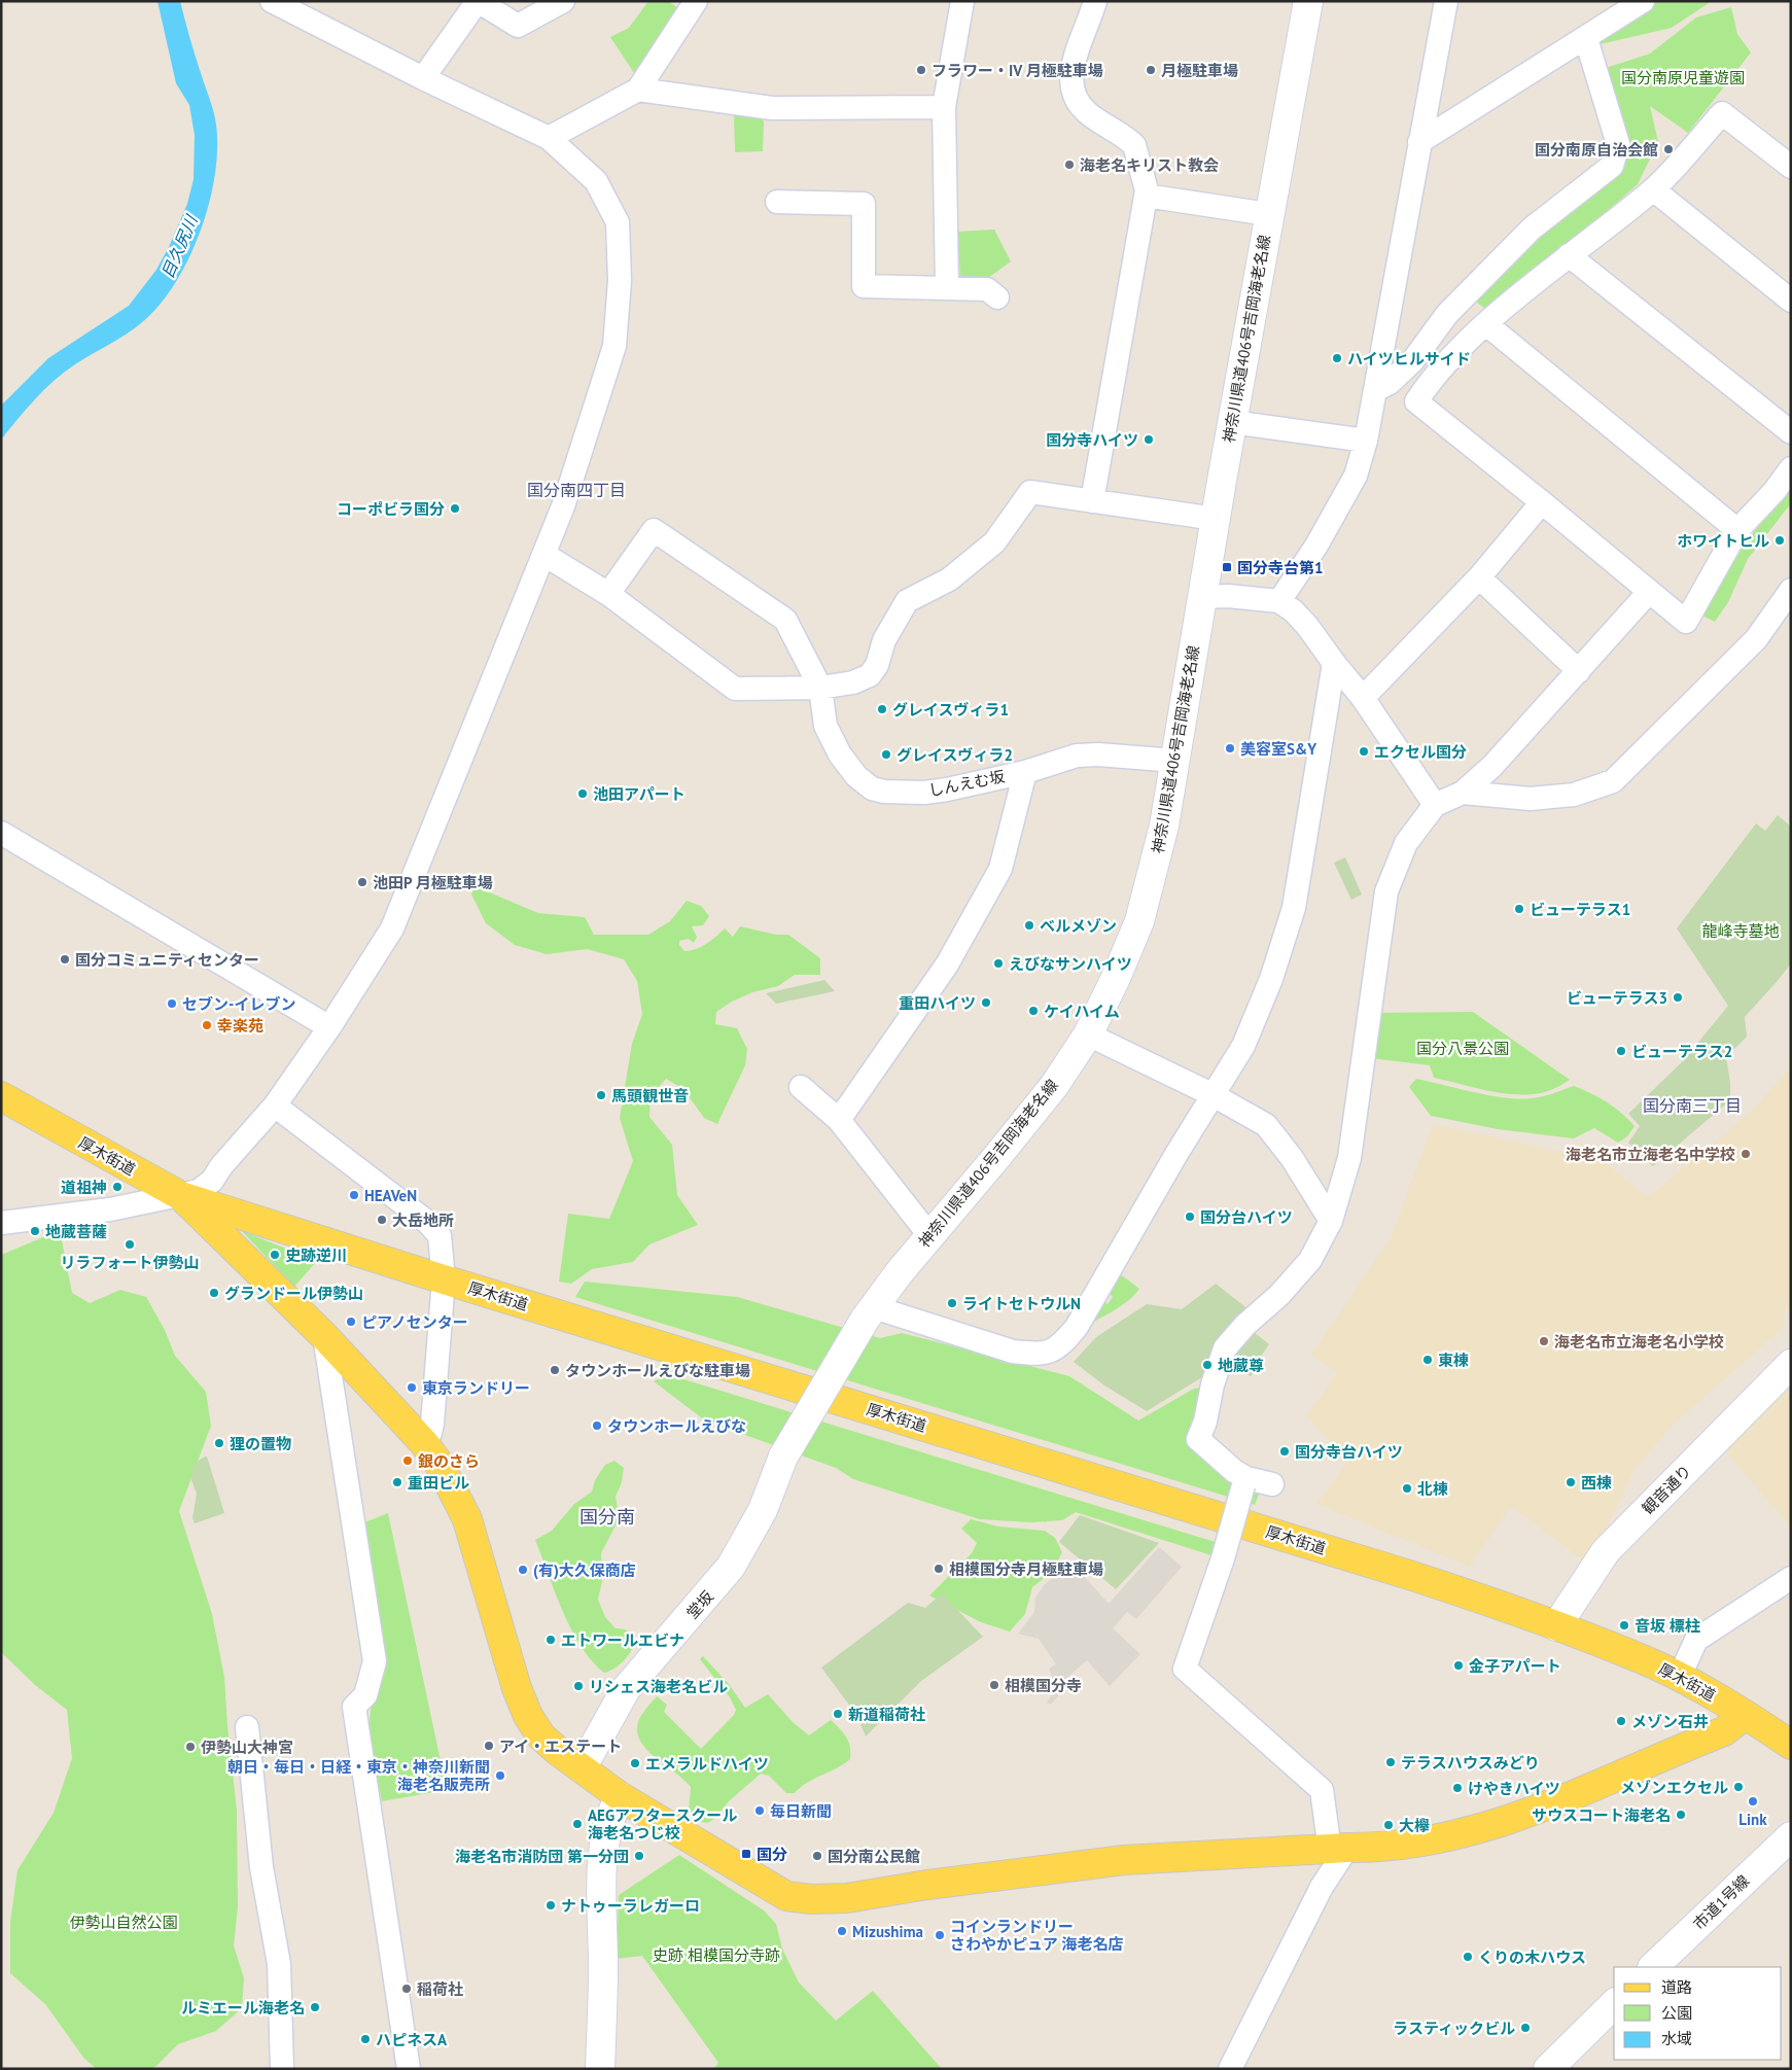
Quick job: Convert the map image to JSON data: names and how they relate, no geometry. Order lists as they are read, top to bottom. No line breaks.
{"streets":{"main road":["神奈川県道406号吉岡海老名線","厚木街道","観音通り","堂坂","市道1号線"],"street":["しんえむ坂"]},"crossings":[["神奈川県道406号吉岡海老名線","しんえむ坂"],["神奈川県道406号吉岡海老名線","堂坂"],["厚木街道","観音通り"]],"districts":["国分南四丁目","国分南三丁目","国分南"],"water":["目久尻川"],"parks":["国分南原児童遊園","龍峰寺墓地","国分八景公園","伊勢山自然公園","史跡 相模国分寺跡"],"places":{"other":["フラワー・IV 月極駐車場","月極駐車場","国分南原自治会館","海老名キリスト教会","ハイツヒルサイド","国分寺ハイツ","コーポビラ国分","ホワイトヒル","グレイスヴィラ1","美容室S&Y","エクセル国分","グレイスヴィラ2","池田アパート","池田P 月極駐車場","ビューテラス1","ベルメゾン","国分コミュニティセンター","えびなサンハイツ","ビューテラス3","重田ハイツ","セブン-イレブン","ケイハイム","幸楽苑","ビューテラス2","馬頭観世音","海老名市立海老名中学校","道祖神","HEAVeN","国分台ハイツ","大岳地所","地蔵菩薩","リラフォート伊勢山","史跡逆川","グランドール伊勢山","ライトセトウルN","ピアノセンター","海老名市立海老名小学校","東棟","地蔵尊","タウンホールえびな駐車場","東京ランドリー","タウンホールえびな","狸の置物","国分寺台ハイツ","銀のさら","重田ビル","西棟","北棟","相模国分寺月極駐車場","(有)大久保商店","音坂 標柱","エトワールエビナ","金子アパート","相模国分寺","リシェス海老名ビル","新道稲荷社","メゾン石井","アイ・エステート","伊勢山大神宮","テラスハウスみどり","エメラルドハイツ","朝日・毎日・日経・東京・神奈川新聞 海老名販売所","メゾンエクセル","けやきハイツ","Link","毎日新聞","サウスコート海老名","AEGアフタースクール 海老名つじ校","大欅","海老名市消防団 第一分団","国分南公民館","ナトゥーラレガーロ","Mizushima","コインランドリー さわやかピュア 海老名店","くりの木ハウス","稲荷社","ルミエール海老名","ラスティックビル","ハピネスA"],"transit":["国分寺台第1","国分"]},"legend":["道路","公園","水域"]}
